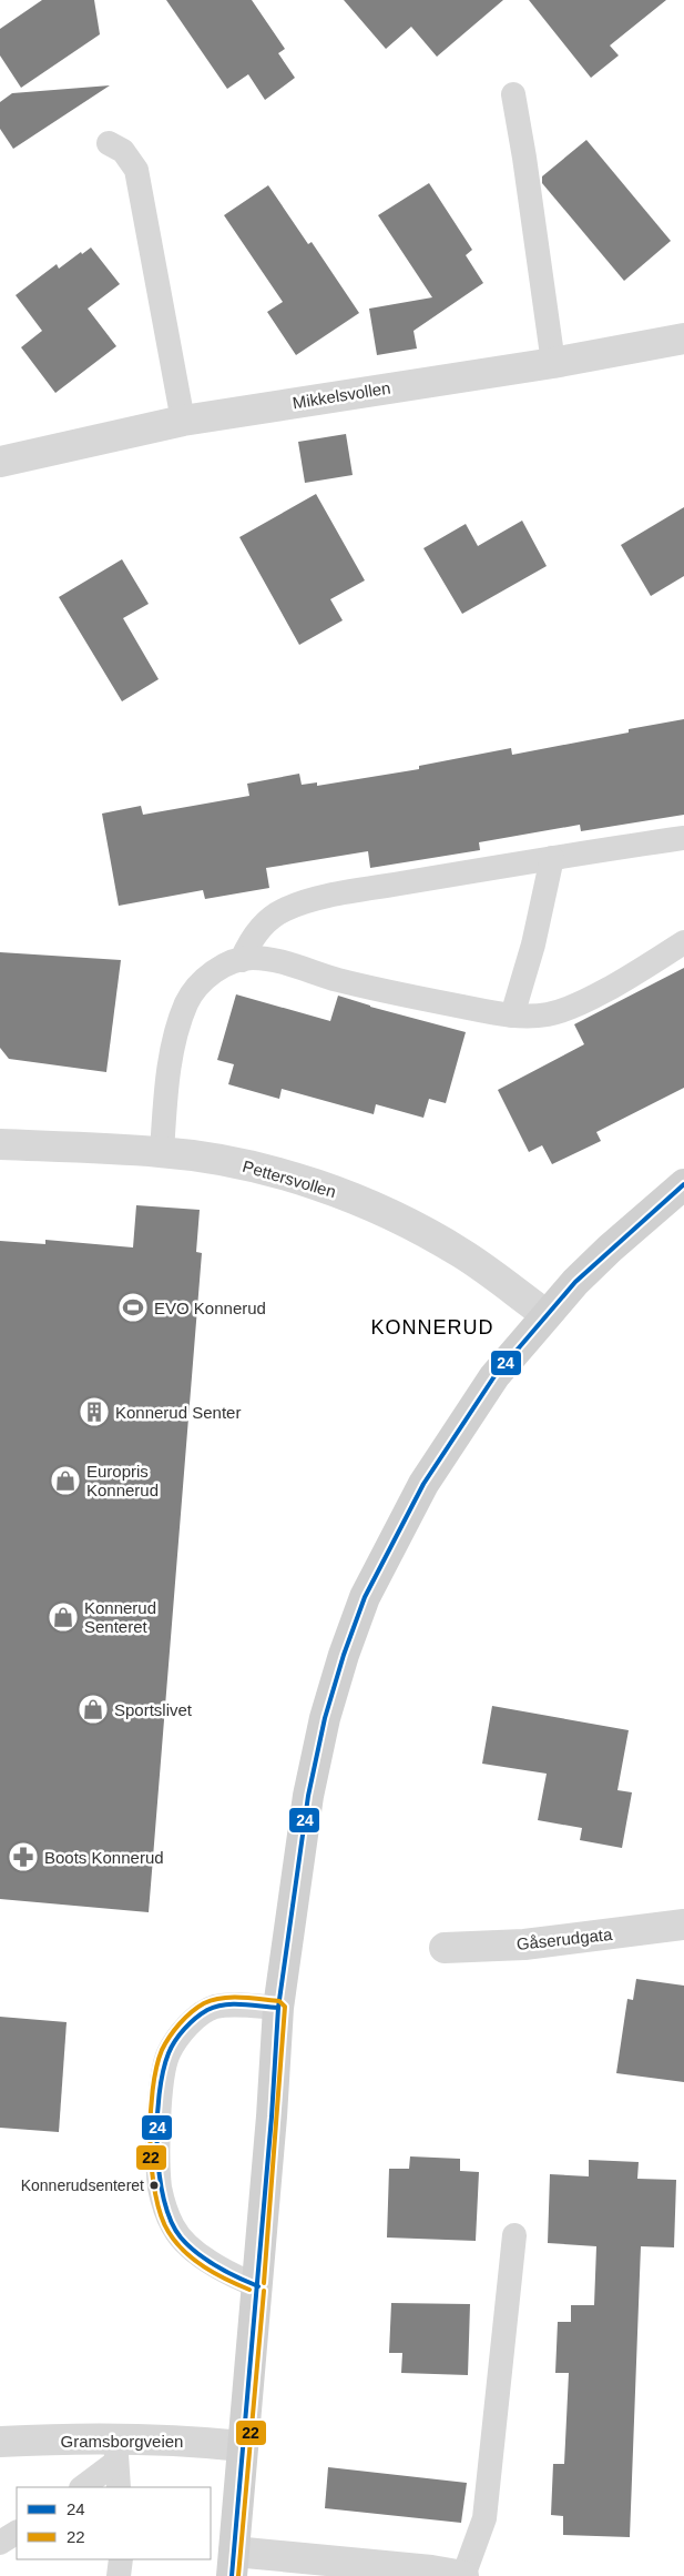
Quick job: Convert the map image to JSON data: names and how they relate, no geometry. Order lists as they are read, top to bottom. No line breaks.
{"streets":{"street":["Mikkelsvollen","Pettersvollen","Gåserudgata","Gramsborgveien"]},"districts":["KONNERUD"],"places":{"sports":["EVO Konnerud"],"building":["Konnerud Senter"],"shop":["Europris Konnerud","Konnerud Senteret","Sportslivet"],"pharmacy":["Boots Konnerud"],"other":["Konnerudsenteret"]},"lines":["transit line 24","transit line 22"],"legend":["24","22"]}
